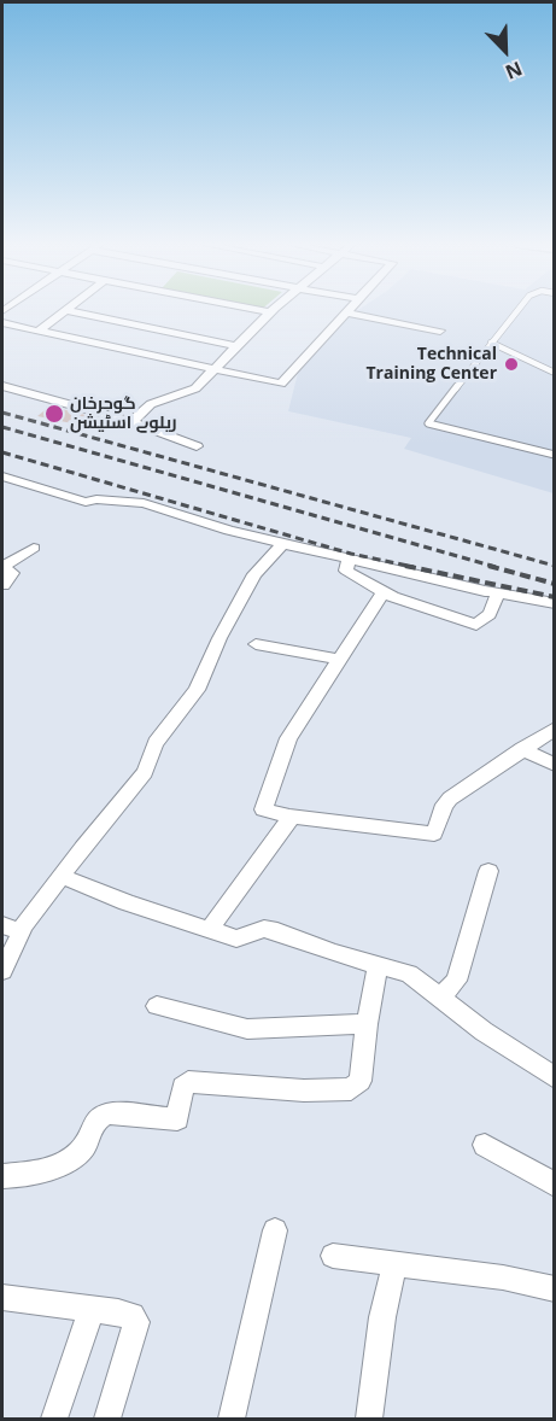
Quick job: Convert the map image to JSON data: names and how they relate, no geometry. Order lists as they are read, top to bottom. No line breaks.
{"places":["Technical Training Center","گوجرخان ریلوے اسٹیشن"],"north":"bottom right"}
